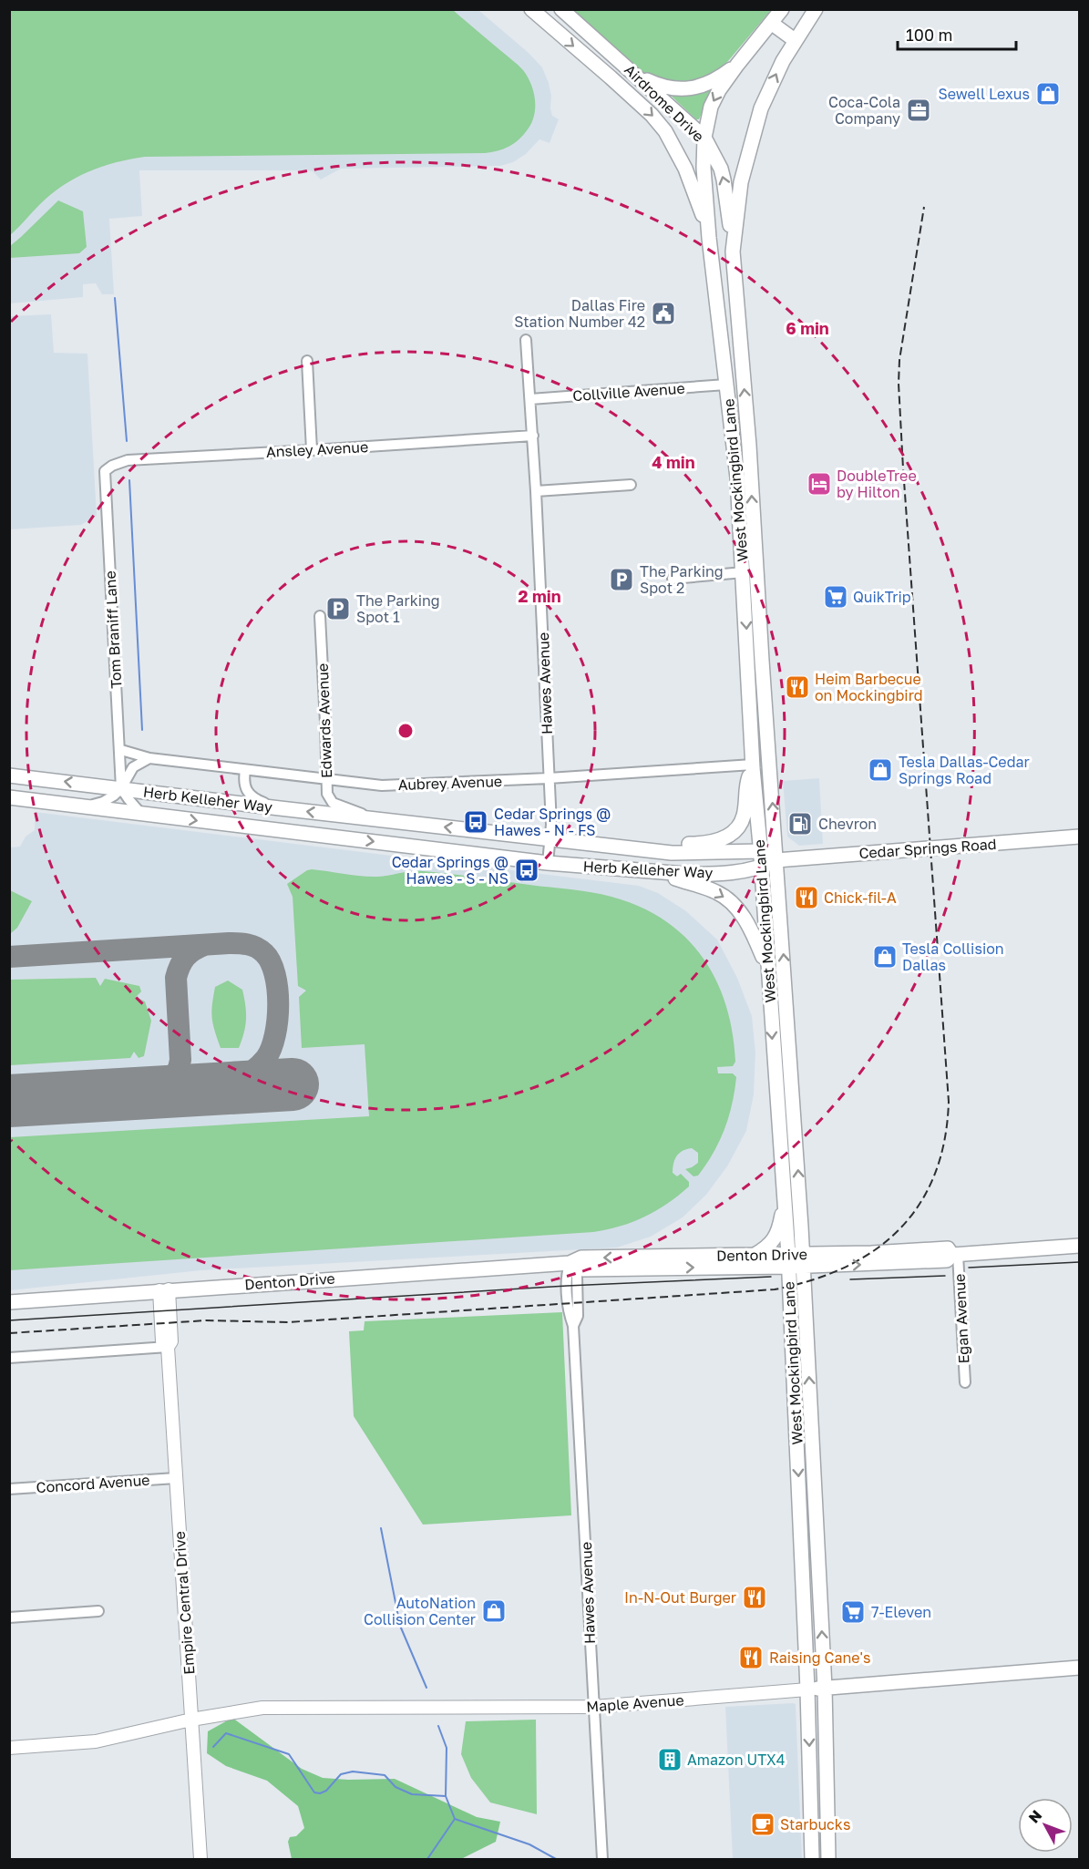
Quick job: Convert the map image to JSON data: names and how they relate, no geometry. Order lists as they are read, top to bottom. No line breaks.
{"streets":{"main road":["Airdrome Drive","West Mockingbird Lane","Herb Kelleher Way","Cedar Springs Road","Denton Drive","Maple Avenue"],"street":["Collville Avenue","Ansley Avenue","Tom Braniff Lane","Hawes Avenue","Edwards Avenue","Aubrey Avenue","Egan Avenue","Concord Avenue","Empire Central Drive"]},"crossings":[["Airdrome Drive","West Mockingbird Lane"],["Collville Avenue","West Mockingbird Lane"],["Collville Avenue","Hawes Avenue"],["Ansley Avenue","Tom Braniff Lane"],["Ansley Avenue","Hawes Avenue"],["West Mockingbird Lane","Aubrey Avenue"],["West Mockingbird Lane","Herb Kelleher Way"],["West Mockingbird Lane","Cedar Springs Road"],["West Mockingbird Lane","Denton Drive"],["West Mockingbird Lane","Maple Avenue"],["Tom Braniff Lane","Aubrey Avenue"],["Tom Braniff Lane","Herb Kelleher Way"],["Hawes Avenue","Aubrey Avenue"],["Hawes Avenue","Herb Kelleher Way"],["Hawes Avenue","Denton Drive"],["Hawes Avenue","Maple Avenue"],["Edwards Avenue","Aubrey Avenue"],["Edwards Avenue","Herb Kelleher Way"],["Herb Kelleher Way","Cedar Springs Road"],["Denton Drive","Egan Avenue"],["Denton Drive","Empire Central Drive"],["Concord Avenue","Empire Central Drive"],["Empire Central Drive","Maple Avenue"]],"places":{"shop":["Sewell Lexus","Tesla Dallas-Cedar Springs Road","Tesla Collision Dallas","AutoNation Collision Center"],"office":["Coca-Cola Company"],"public building":["Dallas Fire Station Number 42"],"hotel":["DoubleTree by Hilton"],"parking":["The Parking Spot 2","The Parking Spot 1"],"supermarket":["QuikTrip","7-Eleven"],"restaurant":["Heim Barbecue on Mockingbird","Chick-fil-A","In-N-Out Burger","Raising Cane's"],"bus stop":["Cedar Springs @ Hawes - N - FS","Cedar Springs @ Hawes - S - NS"],"fuel station":["Chevron"],"building":["Amazon UTX4"],"cafe":["Starbucks"]},"scale_bar":"100 m","north":"top left","rings":["6 min","4 min","2 min"]}
